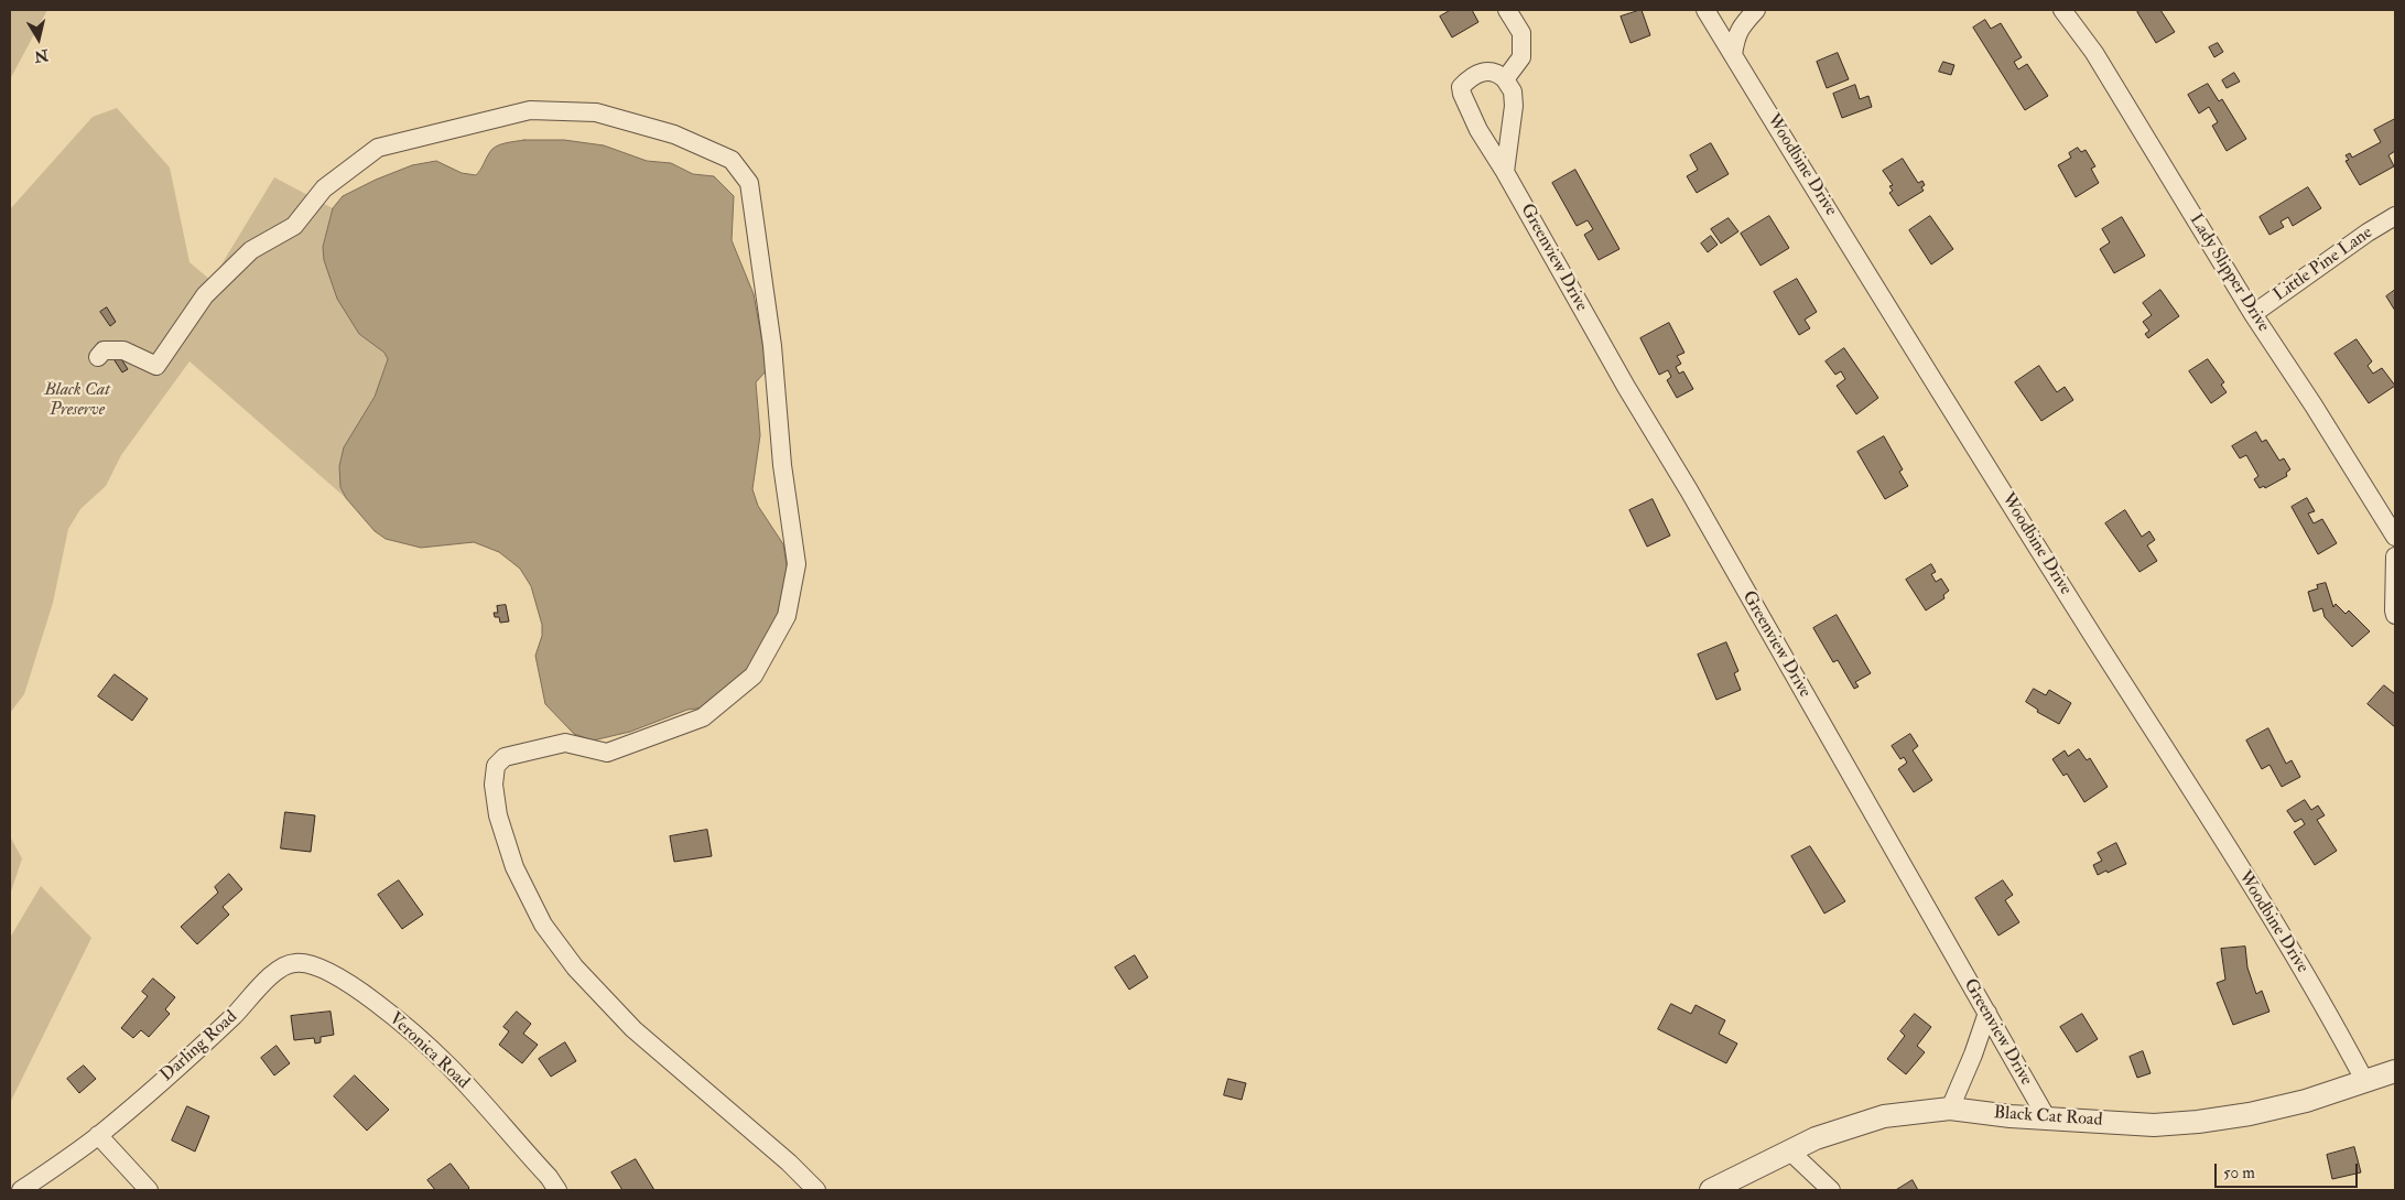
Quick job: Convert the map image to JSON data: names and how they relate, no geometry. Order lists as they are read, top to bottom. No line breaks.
{"streets":{"street":["Woodbine Drive","Greenview Drive","Little Pine Lane","Lady Slipper Drive","Darling Road","Veronica Road","Black Cat Road"]},"crossings":[["Woodbine Drive","Black Cat Road"],["Greenview Drive","Black Cat Road"],["Little Pine Lane","Lady Slipper Drive"],["Darling Road","Veronica Road"]],"parks":["Black Cat Preserve"],"scale_bar":"50 m","north":"bottom"}
